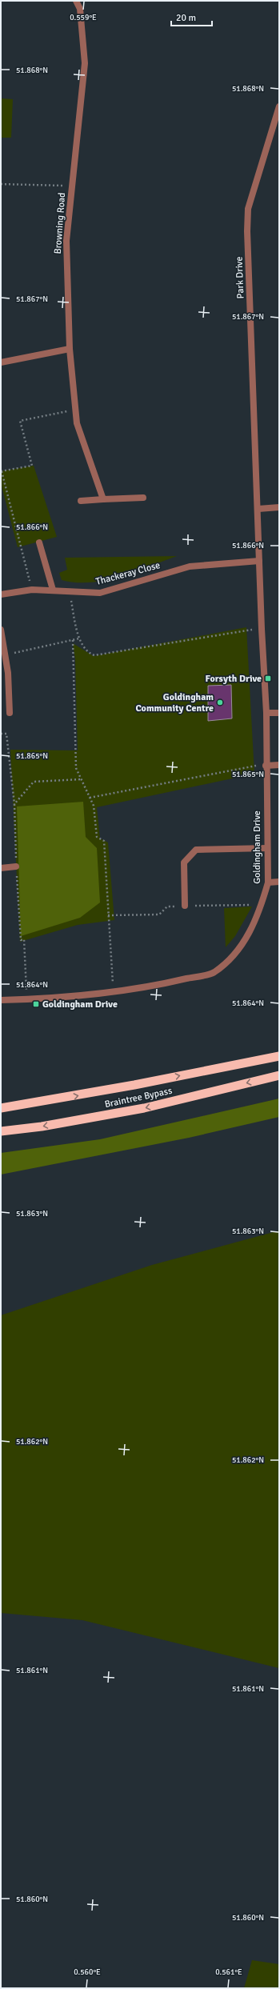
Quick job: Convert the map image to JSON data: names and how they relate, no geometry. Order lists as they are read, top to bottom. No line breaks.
{"streets":{"highway":["Braintree Bypass"],"street":["Browning Road","Park Drive","Thackeray Close","Goldingham Drive"]},"crossings":[["Park Drive","Goldingham Drive"],["Thackeray Close","Goldingham Drive"]],"places":{"transit":["Forsyth Drive","Goldingham Drive"],"other":["Goldingham Community Centre"]},"scale_bar":"20 m","coordinates":["0.559°E","51.868°N","51.867°N","51.866°N","51.865°N","51.864°N","51.863°N","51.862°N","51.861°N","51.860°N","0.560°E","0.561°E"]}
